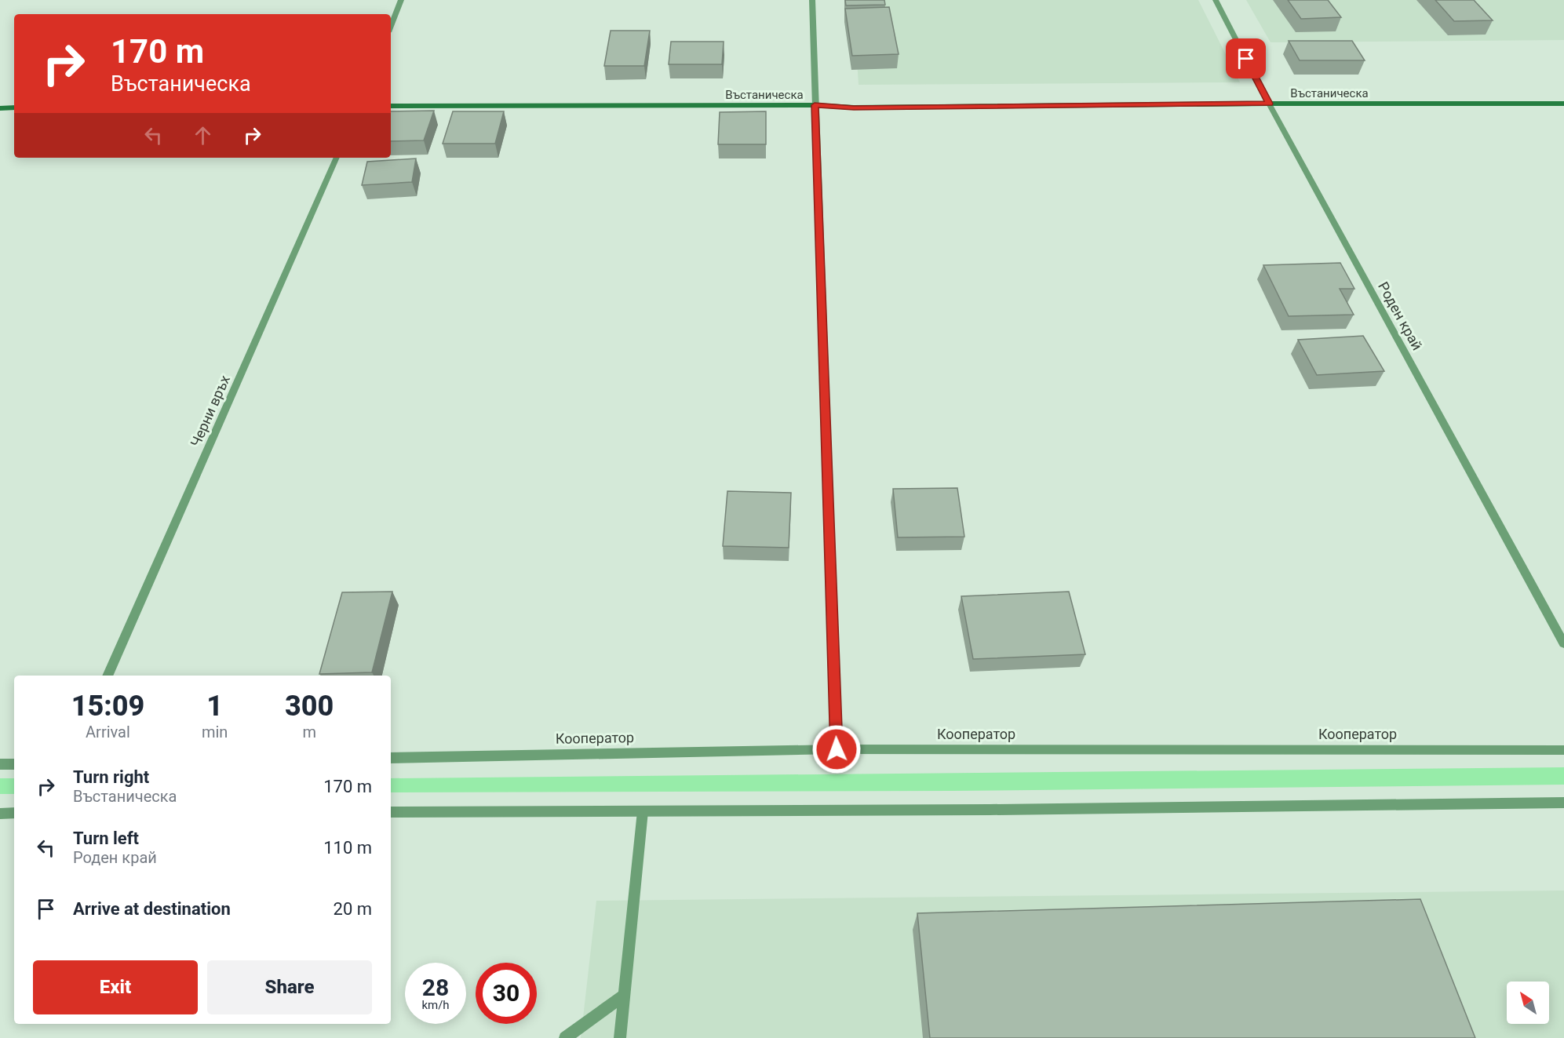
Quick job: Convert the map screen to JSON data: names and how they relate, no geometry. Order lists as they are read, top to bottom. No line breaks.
{"streets":{"main road":["Въстаническа"],"street":["Роден край","Черни връх","Кооператор"]},"crossings":[["Въстаническа","Роден край"]],"north":"top left","page":{"turn":["170 m","Въстаническа"],"eta":["15:09","Arrival","1","min","300","m"],"list":[{"name":"Turn right","note":"Въстаническа","value":"170 m"},{"name":"Turn left","note":"Роден край","value":"110 m"},{"name":"Arrive at destination","value":"20 m"}],"buttons":["Exit","Share"],"speed":"28 km/h","limit":"30"}}
